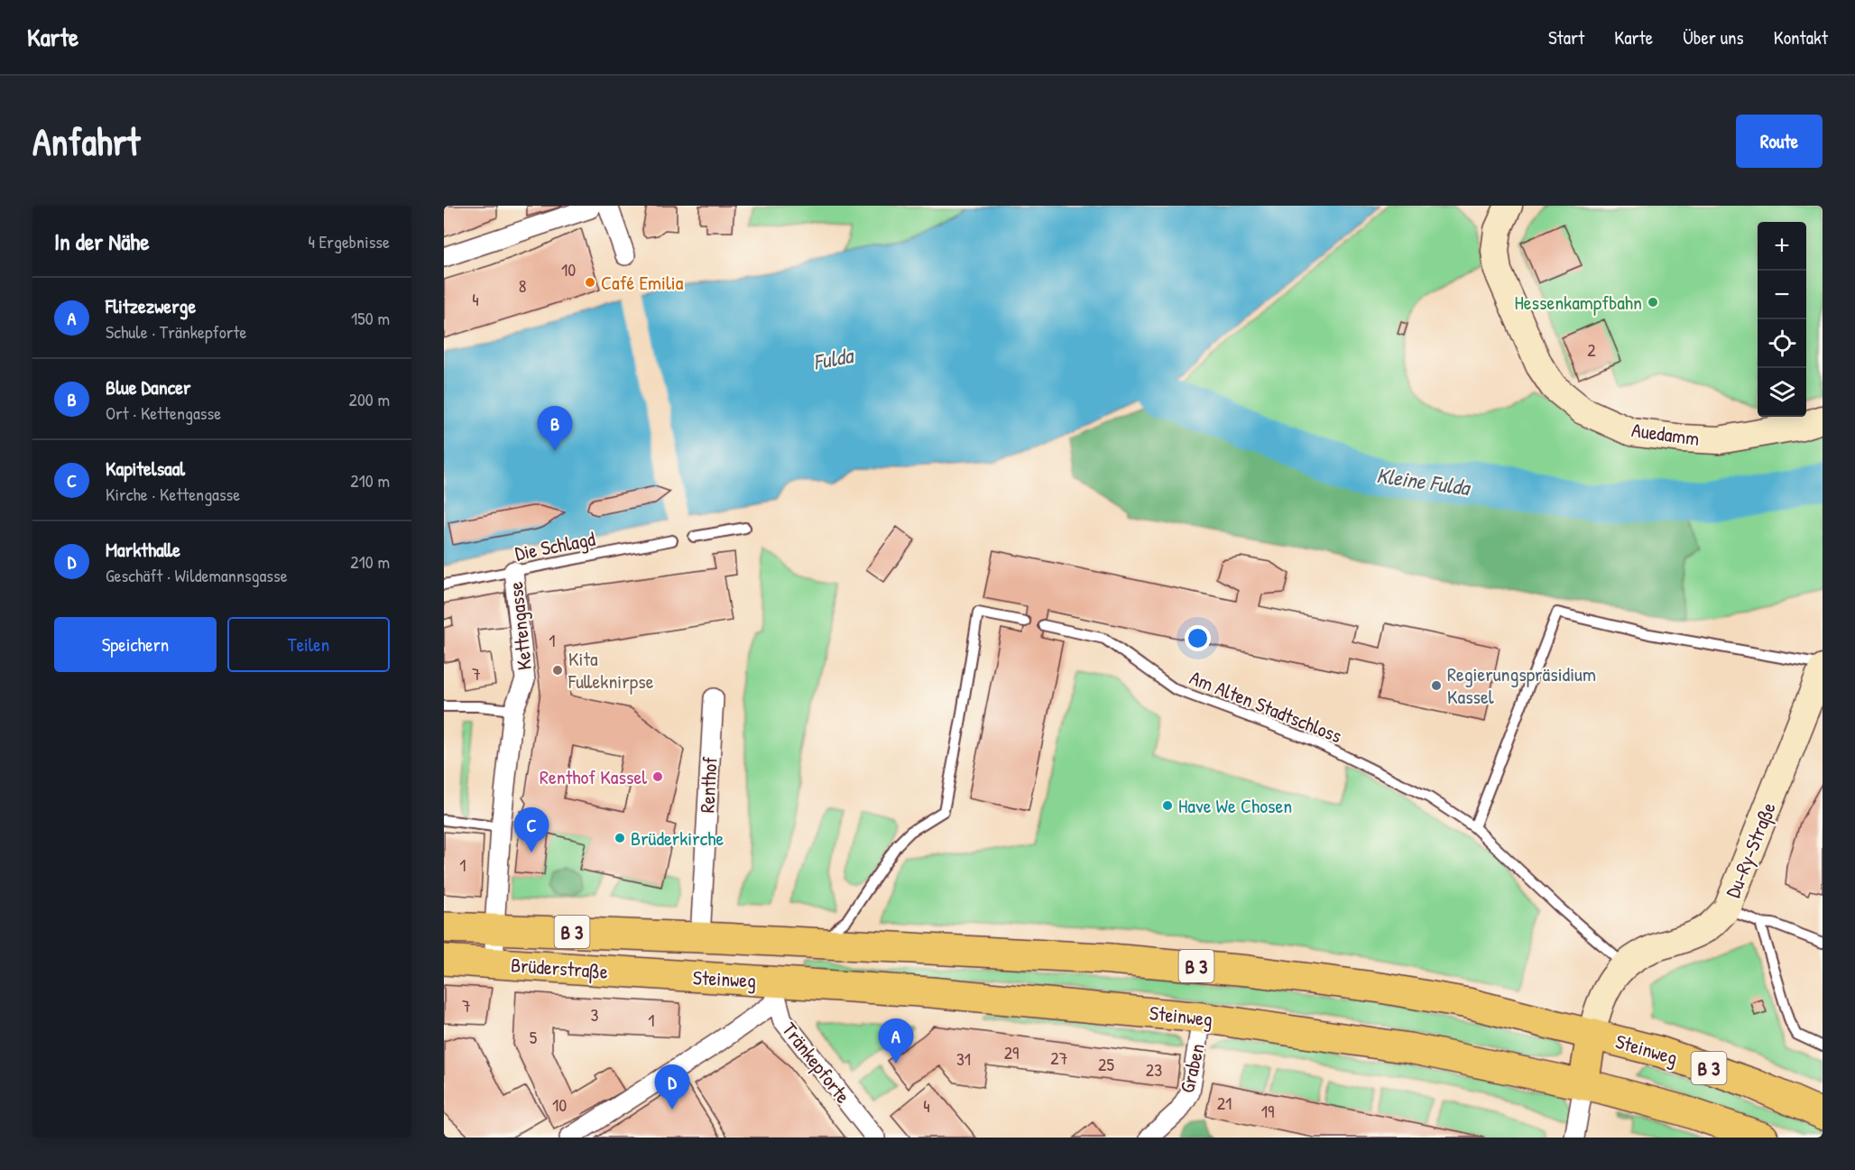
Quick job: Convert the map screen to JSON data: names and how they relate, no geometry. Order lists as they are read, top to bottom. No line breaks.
{"streets":{"main road":["B 3","Brüderstraße","Steinweg"],"street":["Auedamm","Kettengasse","Renthof","Du-Ry-Straße","Tränkepforte","Graben"],"lane":["Die Schlagd","Am Alten Stadtschloss"]},"crossings":[["Die Schlagd","Kettengasse"],["Kettengasse","Brüderstraße"],["Am Alten Stadtschloss","Du-Ry-Straße"],["Renthof","Brüderstraße"],["Renthof","Steinweg"],["Du-Ry-Straße","Steinweg"],["Brüderstraße","Steinweg"],["Steinweg","Tränkepforte"],["Steinweg","Graben"]],"water":["Fulda","Kleine Fulda"],"places":["Café Emilia","Hessenkampfbahn","Kita Fulleknirpse","Regierungspräsidium Kassel","Renthof Kassel","Have We Chosen","Brüderkirche"],"house_numbers":["10","8","4","2","1","7","1","7","3","1","5","29","27","31","25","23","21","10","4","19"],"page":{"header":"Karte","nav":["Start","Karte","Über uns","Kontakt"],"buttons":["Route",["Speichern","Teilen"]],"title":"Anfahrt","heading":["In der Nähe","4 Ergebnisse"],"map_buttons":["+","−"],"list":[{"mark":"A","name":"Flitzezwerge","note":"Schule · Tränkepforte","value":"150 m"},{"mark":"B","name":"Blue Dancer","note":"Ort · Kettengasse","value":"200 m"},{"mark":"C","name":"Kapitelsaal","note":"Kirche · Kettengasse","value":"210 m"},{"mark":"D","name":"Markthalle","note":"Geschäft · Wildemannsgasse","value":"210 m"}],"pins":["B","C","A","D"]}}
